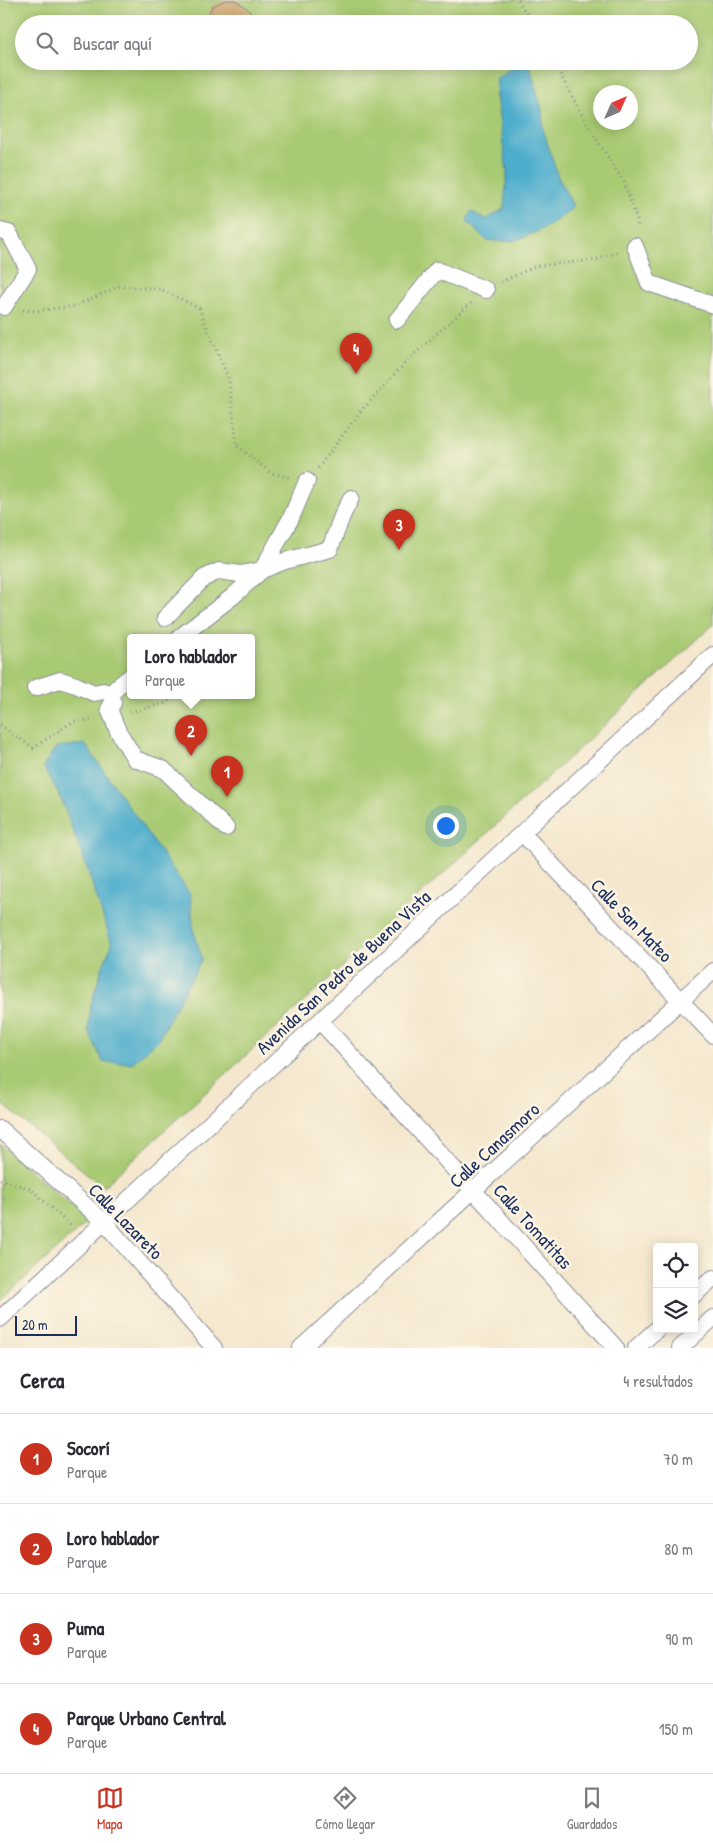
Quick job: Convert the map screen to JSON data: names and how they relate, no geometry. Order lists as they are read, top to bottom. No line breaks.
{"streets":{"street":["Calle San Mateo","Avenida San Pedro de Buena Vista","Calle Canasmoro","Calle Lazareto","Calle Tomatitas"]},"crossings":[["Calle San Mateo","Avenida San Pedro de Buena Vista"],["Calle San Mateo","Calle Canasmoro"],["Avenida San Pedro de Buena Vista","Calle Lazareto"],["Avenida San Pedro de Buena Vista","Calle Tomatitas"],["Calle Canasmoro","Calle Tomatitas"]],"scale_bar":"20 m","north":"top right","page":{"search":"Buscar aquí","pins":["4","3","2","1"],"popup":["Loro hablador","Parque"],"scale":"20 m","heading":["Cerca","4 resultados"],"list":[{"mark":"1","name":"Socorí","note":"Parque","value":"70 m"},{"mark":"2","name":"Loro hablador","note":"Parque","value":"80 m"},{"mark":"3","name":"Puma","note":"Parque","value":"90 m"},{"mark":"4","name":"Parque Urbano Central","note":"Parque","value":"150 m"}],"nav":["Mapa","Cómo llegar","Guardados"]}}
